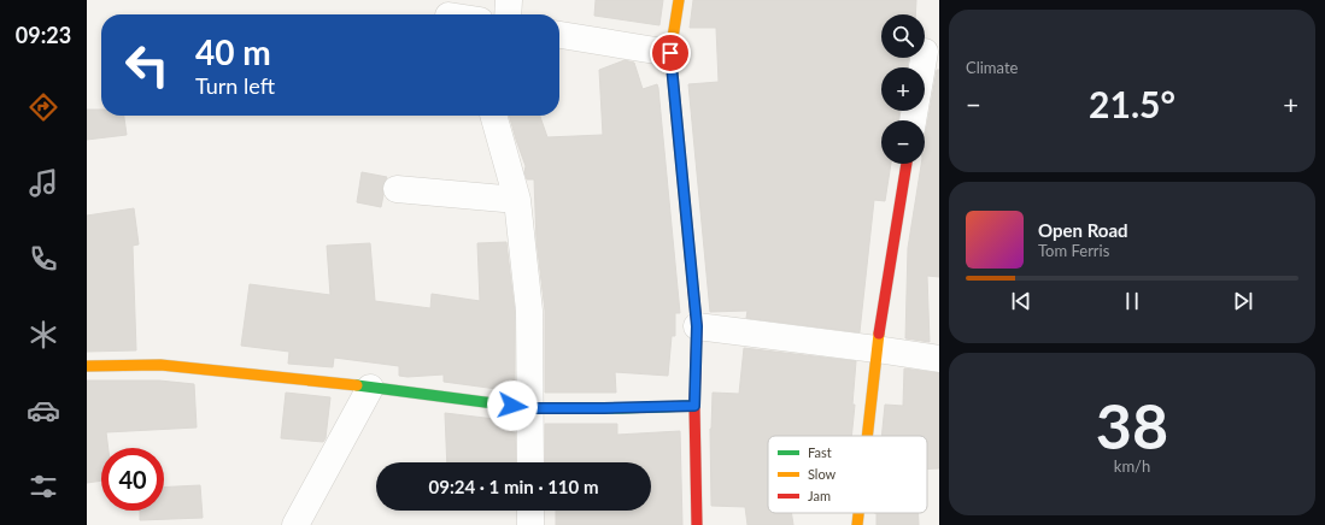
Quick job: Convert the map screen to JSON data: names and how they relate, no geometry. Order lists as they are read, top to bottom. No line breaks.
{"legend":["Fast","Slow","Jam"],"page":{"tabs":"09:23","tile":["Climate",["38","km/h"]],"map_buttons":["+","−"],"turn":["40 m","Turn left"],"heat":["−","21.5°","+"],"song":["Open Road","Tom Ferris"],"limit":"40","trip":"09:24 · 1 min · 110 m"}}
